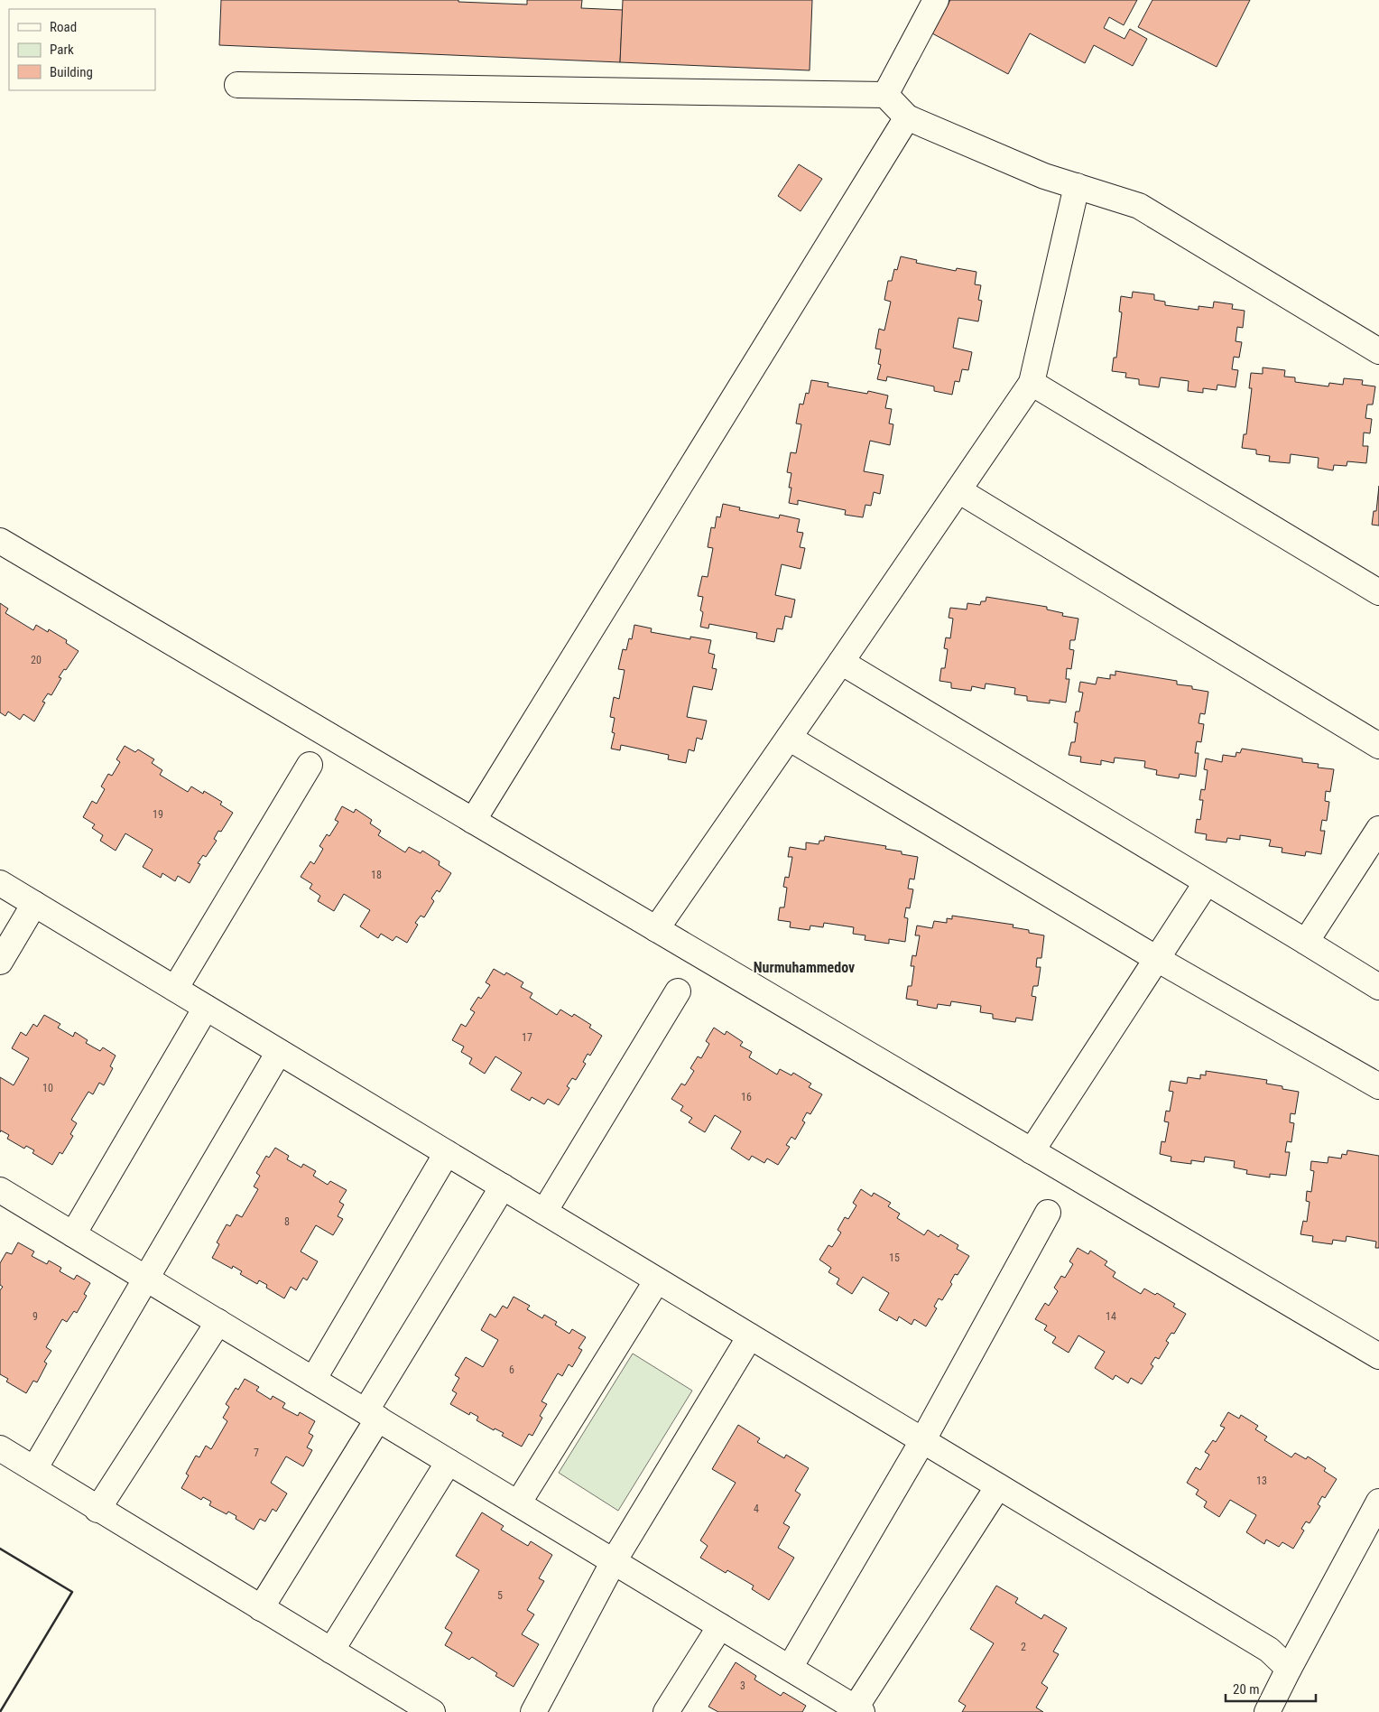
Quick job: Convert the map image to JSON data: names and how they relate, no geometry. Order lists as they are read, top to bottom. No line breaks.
{"districts":["Nurmuhammedov"],"house_numbers":["20","19","18","17","10","16","8","15","9","14","6","7","13","4","5","2","3"],"legend":["Road","Park","Building"],"scale_bar":"20 m"}
